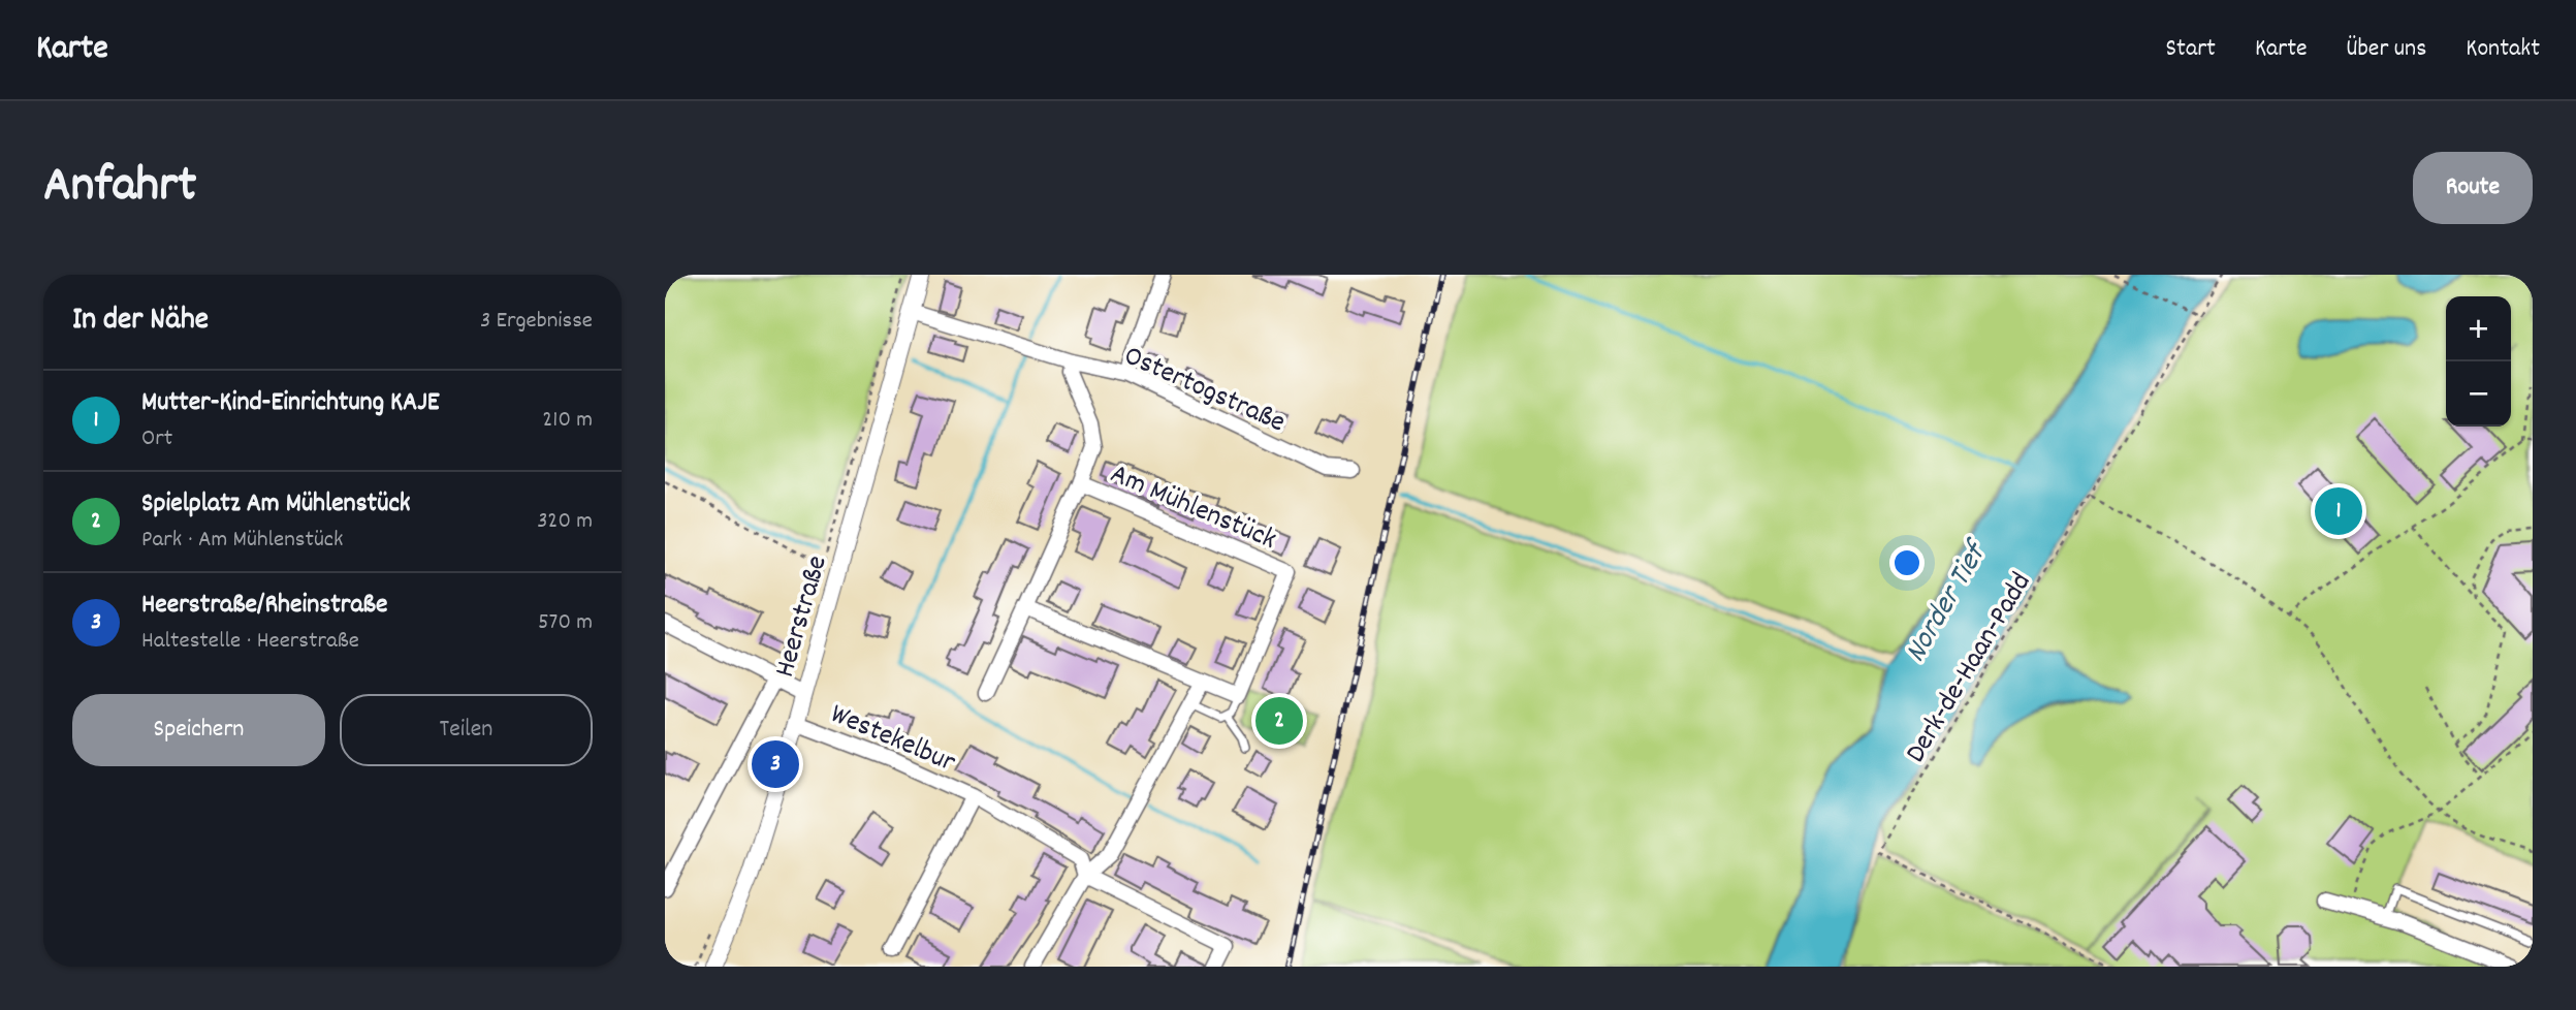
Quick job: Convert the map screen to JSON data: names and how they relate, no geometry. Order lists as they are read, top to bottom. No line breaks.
{"streets":{"street":["Ostertogstraße","Am Mühlenstück","Heerstraße","Westekelbur"],"path":["Derk-de-Haan-Padd"]},"crossings":[["Ostertogstraße","Heerstraße"],["Heerstraße","Westekelbur"]],"water":["Norder Tief"],"page":{"header":"Karte","nav":["Start","Karte","Über uns","Kontakt"],"title":"Anfahrt","buttons":["Route",["Speichern","Teilen"]],"heading":["In der Nähe","3 Ergebnisse"],"map_buttons":["+","−"],"list":[{"mark":"1","name":"Mutter-Kind-Einrichtung KAJE","note":"Ort","value":"210 m"},{"mark":"2","name":"Spielplatz Am Mühlenstück","note":"Park · Am Mühlenstück","value":"320 m"},{"mark":"3","name":"Heerstraße/Rheinstraße","note":"Haltestelle · Heerstraße","value":"570 m"}],"pins":["1","2","3"]}}
